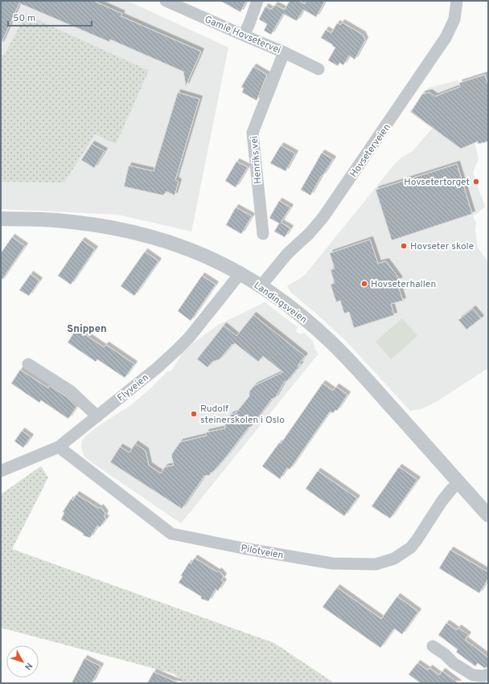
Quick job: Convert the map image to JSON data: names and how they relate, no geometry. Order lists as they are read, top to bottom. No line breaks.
{"streets":{"street":["Gamle Hovsetervei","Hovseterveien","Henriks vei","Landingsveien","Flyveien","Pilotveien"]},"crossings":[["Gamle Hovsetervei","Henriks vei"],["Hovseterveien","Landingsveien"],["Landingsveien","Flyveien"],["Landingsveien","Pilotveien"],["Flyveien","Pilotveien"]],"districts":["Snippen"],"places":["Hovsetertorget","Hovseter skole","Hovseterhallen","Rudolf steinerskolen i Oslo"],"scale_bar":"50 m","north":"bottom right"}
